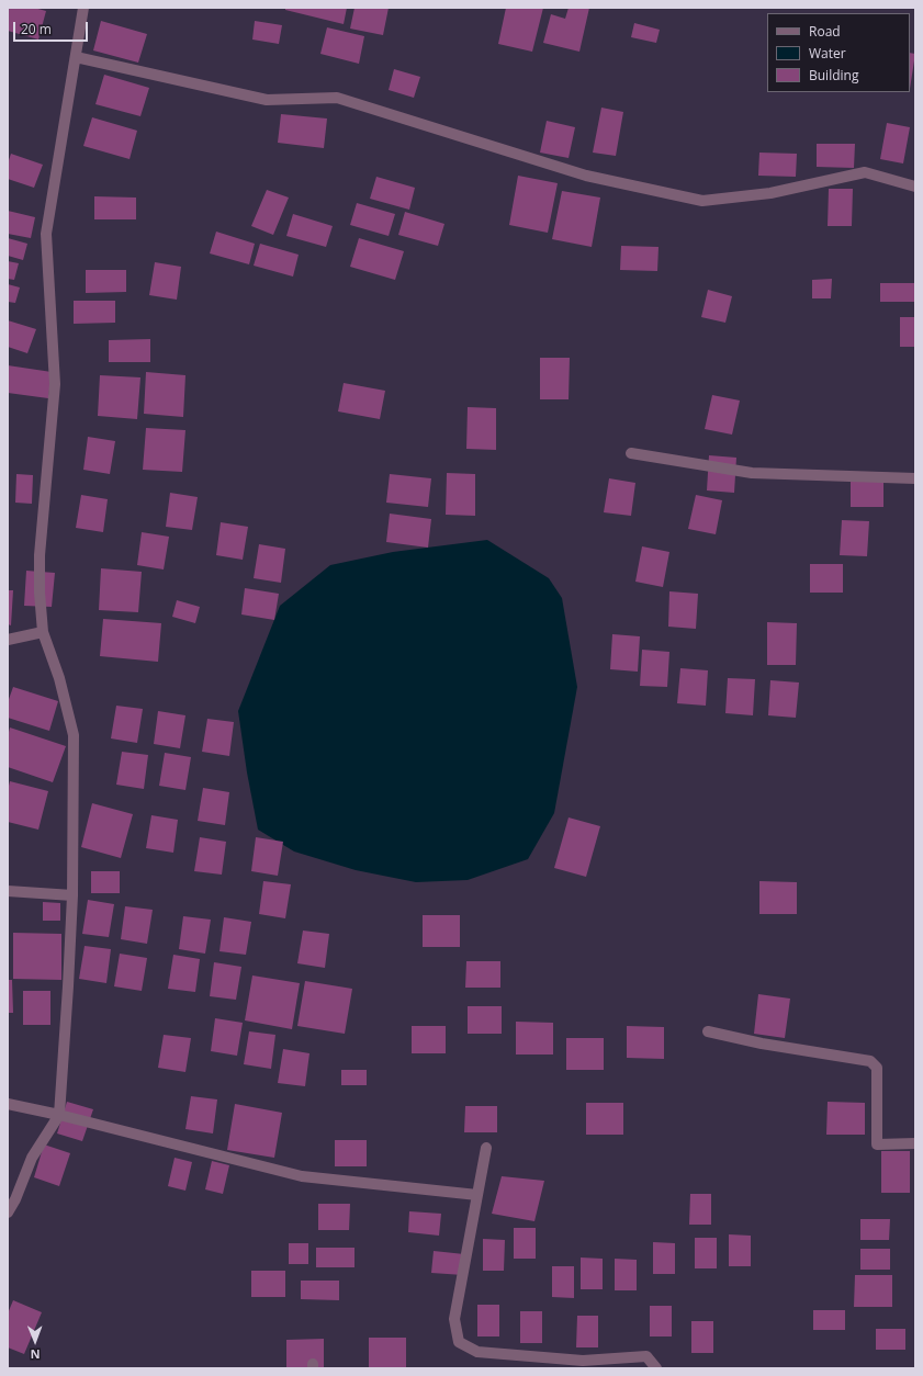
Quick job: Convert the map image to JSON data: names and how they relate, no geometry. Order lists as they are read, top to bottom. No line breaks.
{"legend":["Road","Water","Building"],"scale_bar":"20 m","north":"bottom"}
